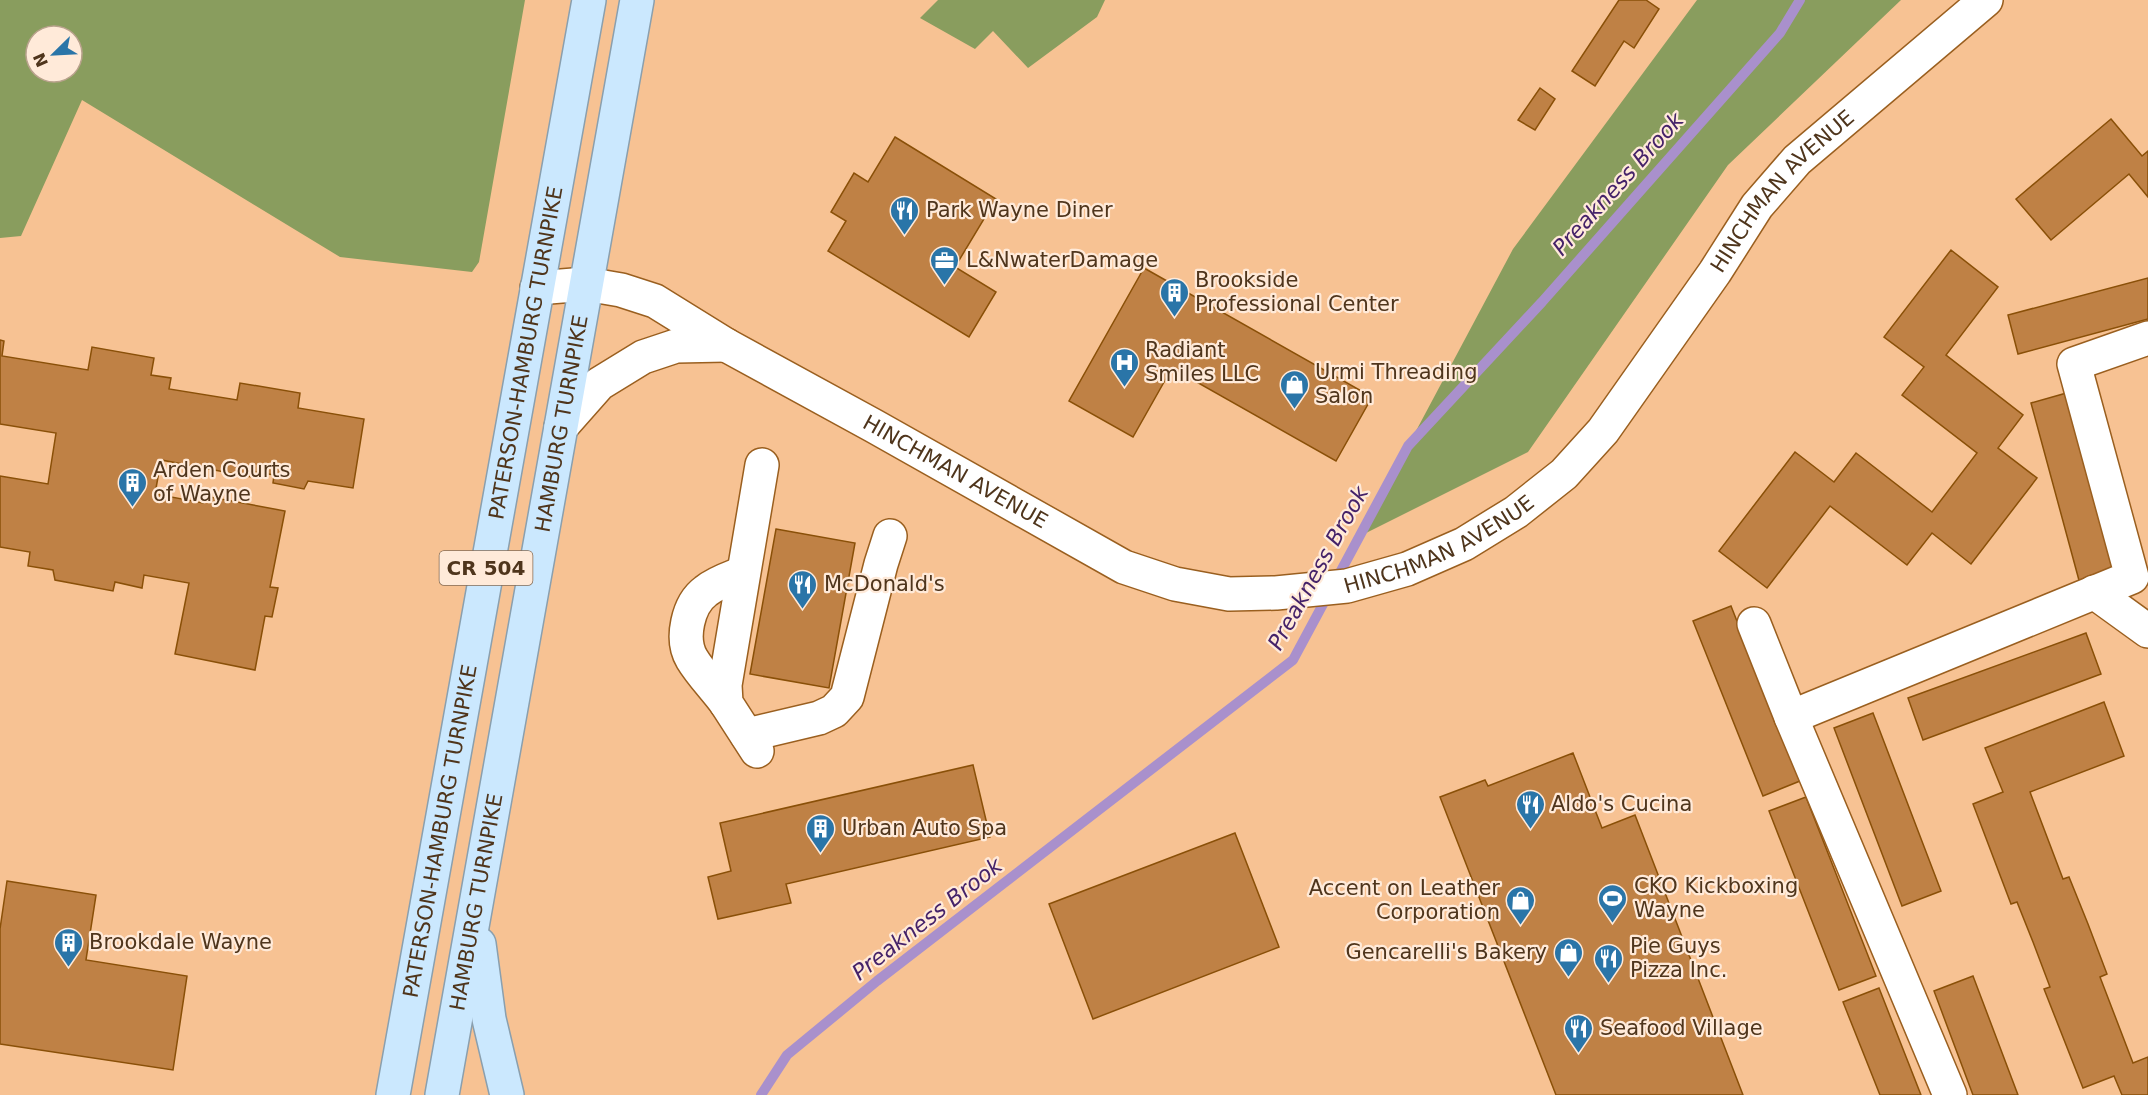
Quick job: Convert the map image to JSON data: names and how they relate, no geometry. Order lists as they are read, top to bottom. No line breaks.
{"streets":{"main road":["PATERSON-HAMBURG TURNPIKE","HAMBURG TURNPIKE","CR 504"],"street":["HINCHMAN AVENUE"]},"crossings":[["HINCHMAN AVENUE","PATERSON-HAMBURG TURNPIKE"],["HINCHMAN AVENUE","HAMBURG TURNPIKE"]],"water":["Preakness Brook"],"places":{"restaurant":["Park Wayne Diner","McDonald's","Aldo's Cucina","Pie Guys Pizza Inc.","Seafood Village"],"office":["L&NwaterDamage"],"building":["Brookside Professional Center","Arden Courts of Wayne","Urban Auto Spa","Brookdale Wayne"],"hospital":["Radiant Smiles LLC"],"shop":["Urmi Threading Salon","Accent on Leather Corporation","Gencarelli's Bakery"],"sports":["CKO Kickboxing Wayne"]},"north":"bottom left"}
